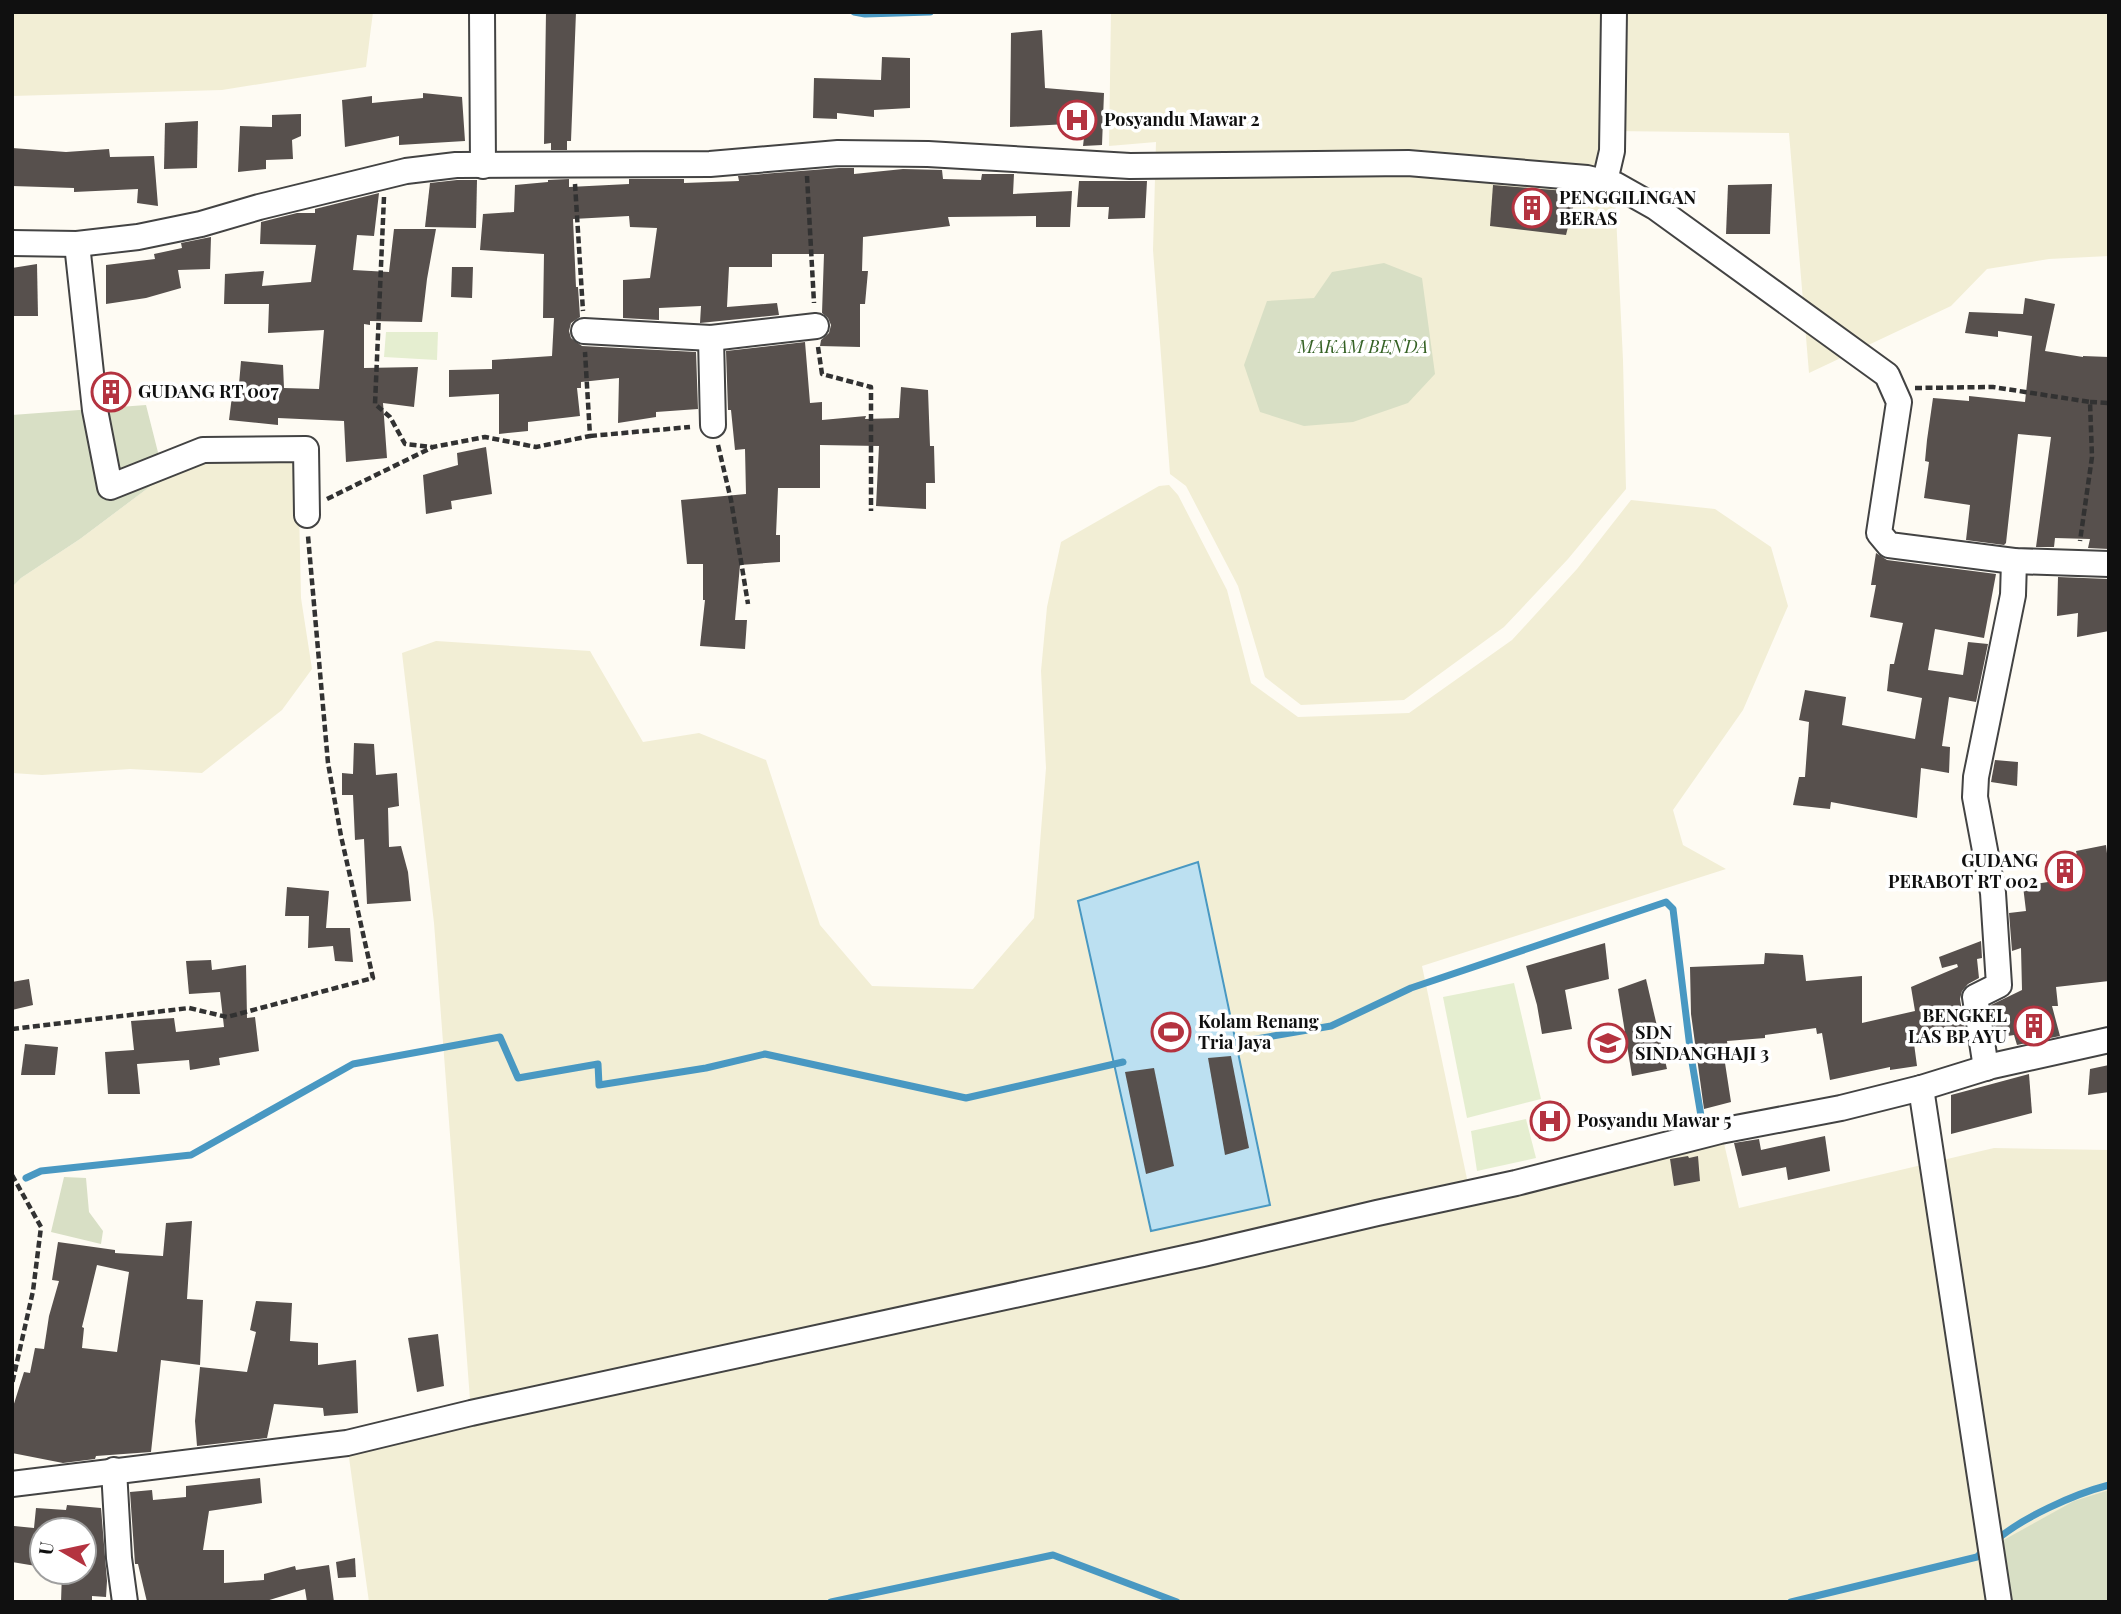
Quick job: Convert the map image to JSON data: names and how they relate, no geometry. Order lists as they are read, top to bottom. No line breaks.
{"parks":["MAKAM BENDA"],"places":{"hospital":["Posyandu Mawar 2","Posyandu Mawar 5"],"building":["PENGGILINGAN BERAS","GUDANG RT 007","GUDANG PERABOT RT 002","BENGKEL LAS BP AYU"],"sports":["Kolam Renang Tria Jaya"],"school or university":["SDN SINDANGHAJI 3"]},"north":"left"}
